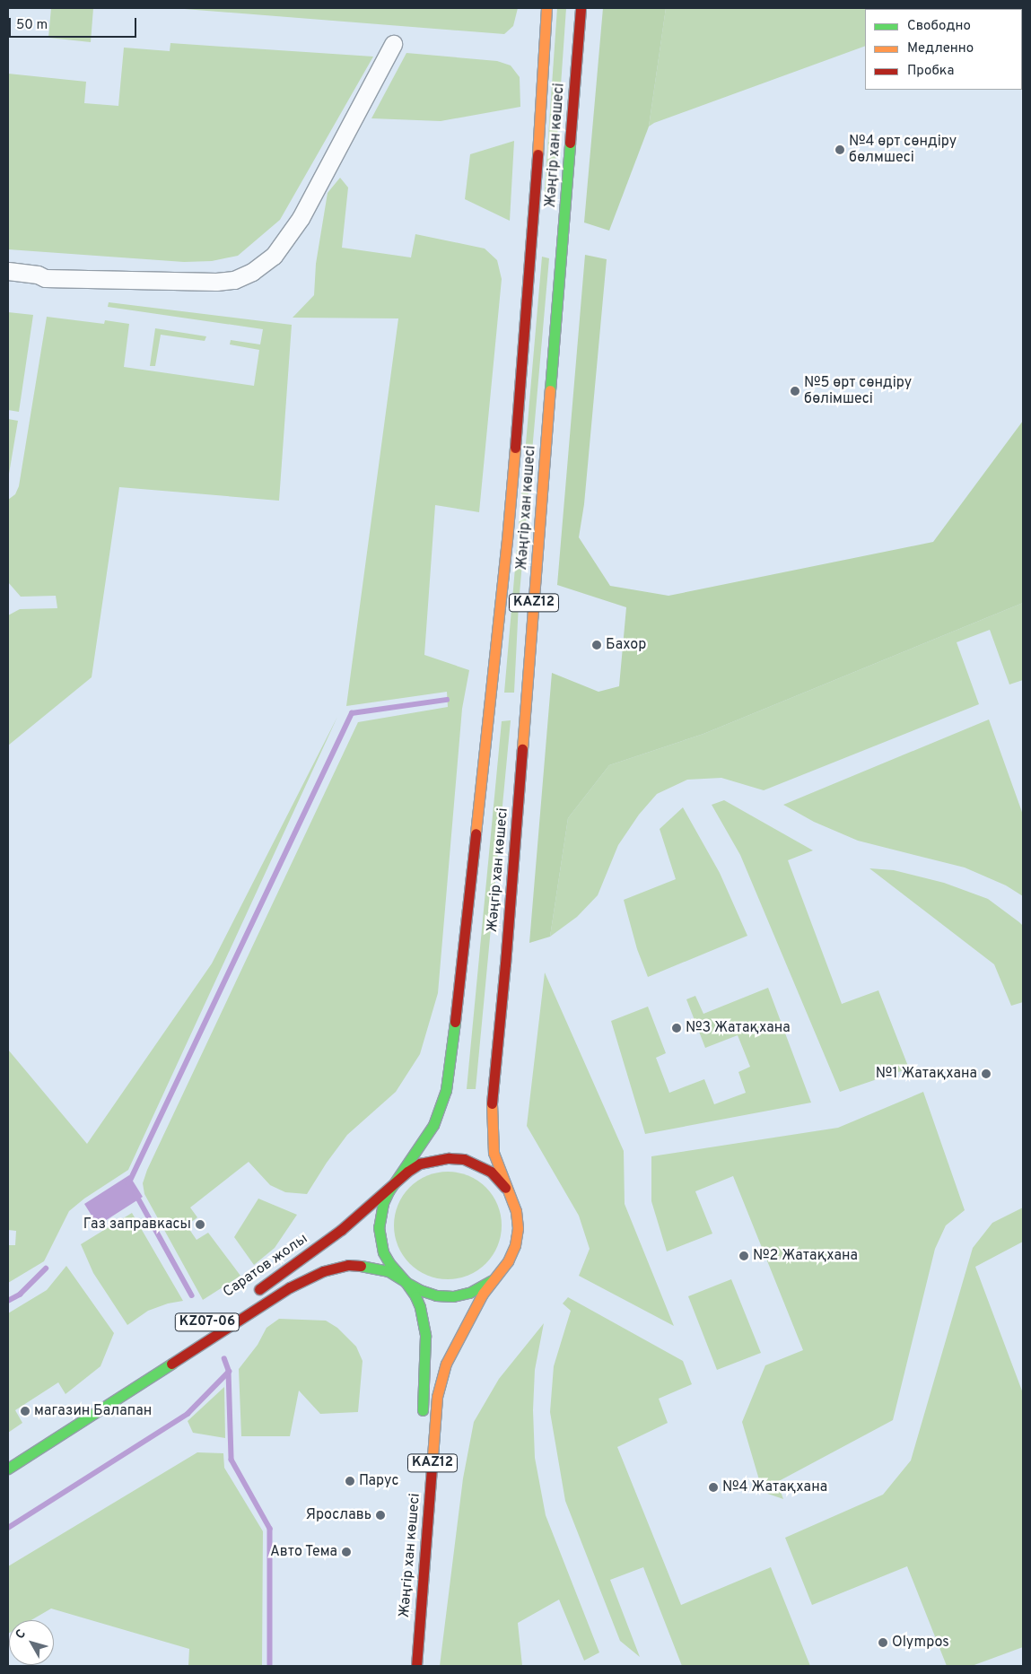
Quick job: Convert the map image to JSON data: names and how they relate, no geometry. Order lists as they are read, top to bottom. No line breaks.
{"streets":{"main road":["Жәңгір хан көшесі","KAZ12","Саратов жолы","KZ07-06"]},"crossings":[["Жәңгір хан көшесі","Саратов жолы"]],"places":["№4 өрт сөндіру бөлмшесі","№5 өрт сөндіру бөлімшесі","Бахор","№3 Жатақхана","№1 Жатақхана","Газ заправкасы","№2 Жатақхана","магазин Балапан","Парус","№4 Жатақхана","Ярославь","Авто Тема","Olympos"],"legend":["Свободно","Медленно","Пробка"],"scale_bar":"50 m","north":"top left"}
